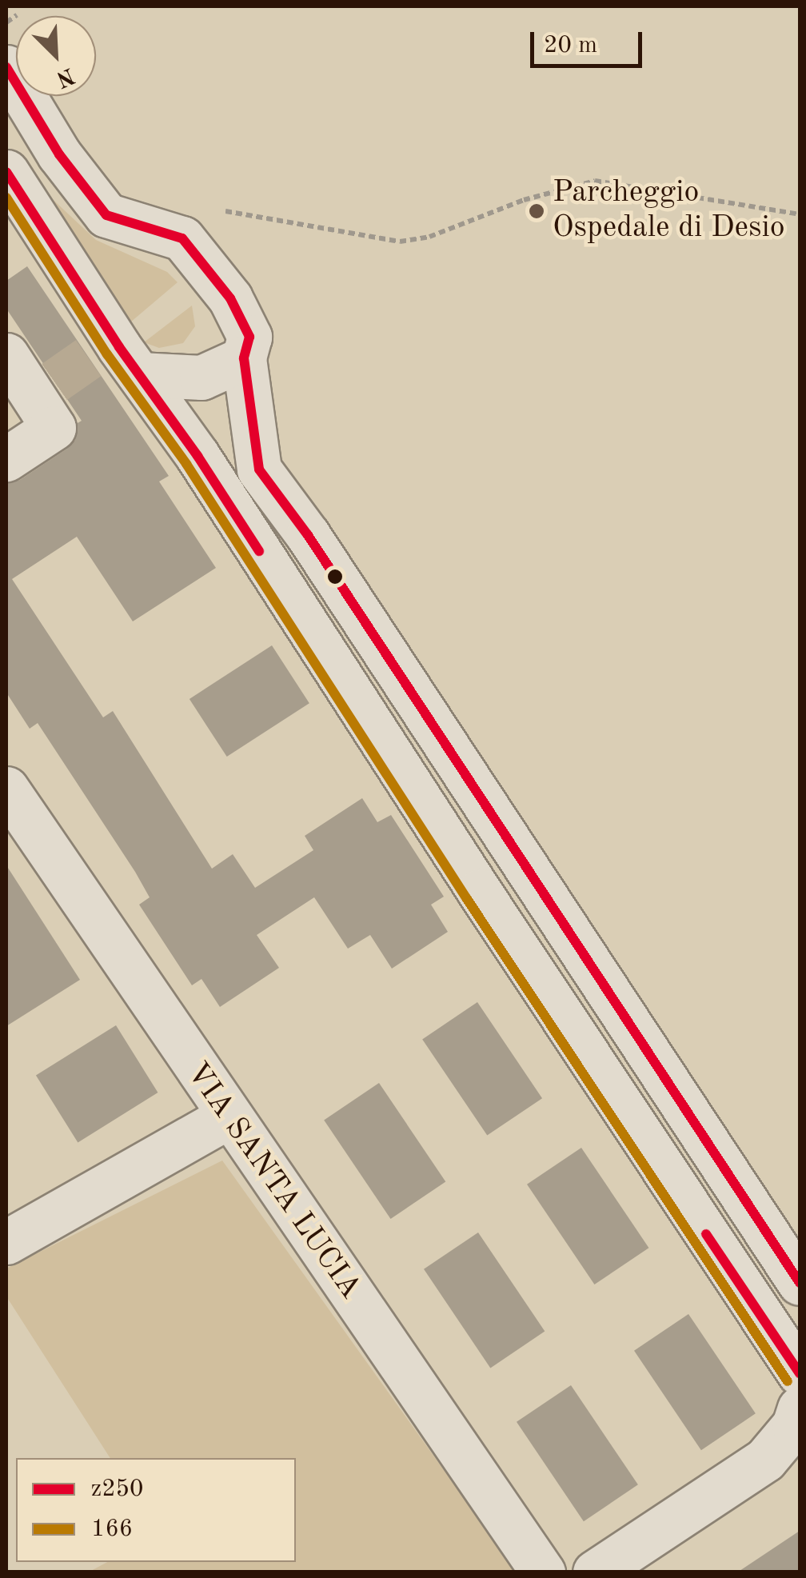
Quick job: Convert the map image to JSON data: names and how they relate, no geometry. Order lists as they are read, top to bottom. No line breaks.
{"streets":{"street":["VIA SANTA LUCIA"]},"places":["Parcheggio Ospedale di Desio"],"lines":["transit line z250","transit line 166"],"legend":["z250","166"],"scale_bar":"20 m","north":"bottom right"}
